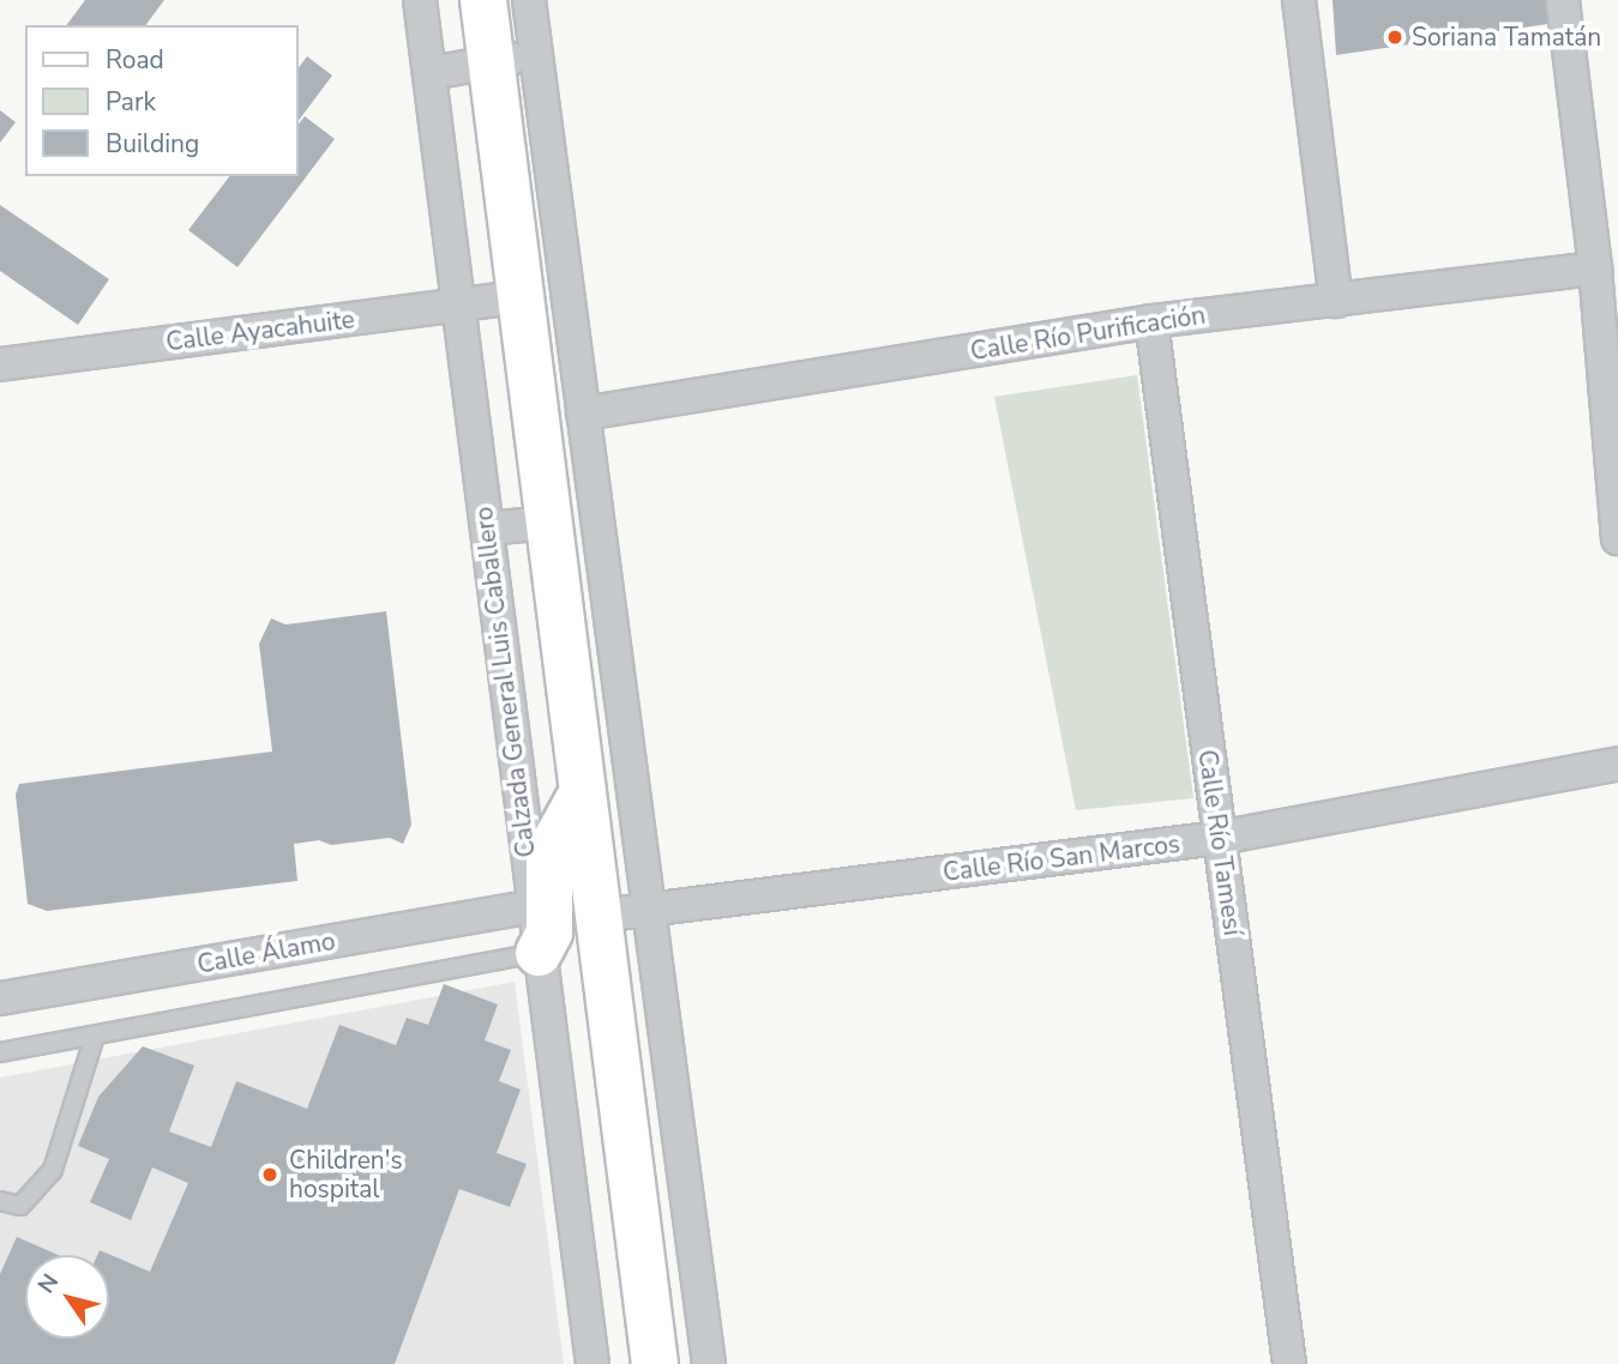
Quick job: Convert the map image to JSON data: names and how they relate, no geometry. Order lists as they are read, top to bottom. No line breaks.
{"streets":{"street":["Calle Ayacahuite","Calle Río Purificación","Calzada General Luis Caballero","Calle Río Tamesí","Calle Río San Marcos","Calle Álamo"]},"crossings":[["Calle Ayacahuite","Calzada General Luis Caballero"],["Calle Río Purificación","Calle Río Tamesí"],["Calzada General Luis Caballero","Calle Álamo"],["Calle Río Tamesí","Calle Río San Marcos"]],"places":["Soriana Tamatán","Children's hospital"],"legend":["Road","Park","Building"],"north":"top left"}
